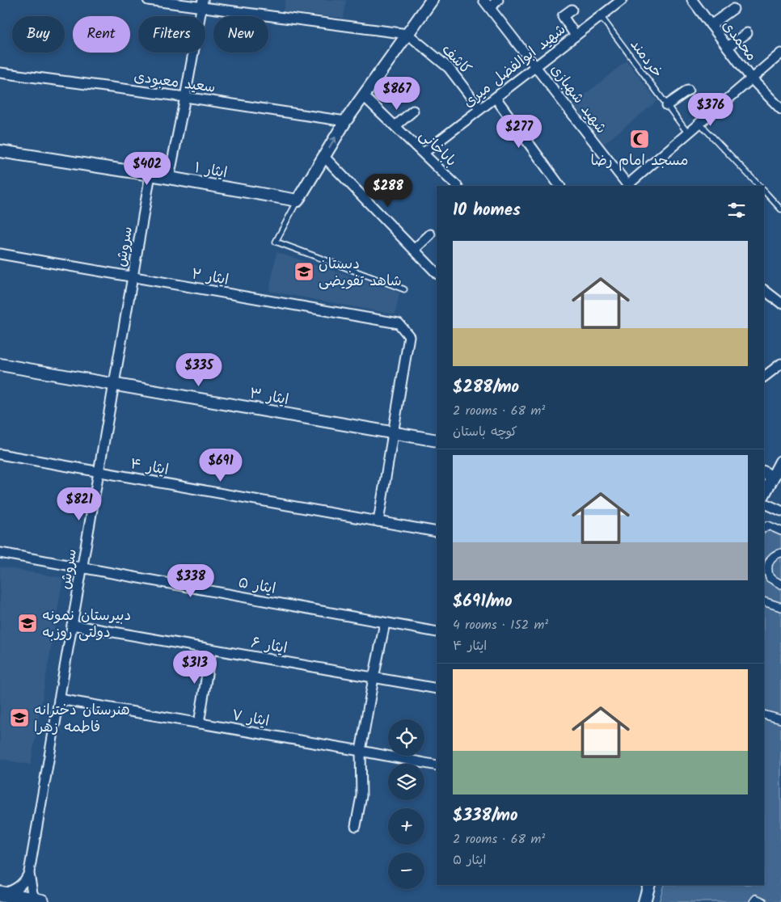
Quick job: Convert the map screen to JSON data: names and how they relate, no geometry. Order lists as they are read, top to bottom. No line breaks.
{"streets":{"street":["محمدی","کاشف","شهید ابوالفضل میری","سعید معبودی","شهید شهبازی","باباخانی","ایثار ۱","سروش","ایثار ۲","ایثار ۳","ایثار ۴","ایثار ۵","ایثار ۶","ایثار ۷"],"lane":["خردمند"]},"crossings":[["خردمند","شهید ابوالفضل میری"],["کاشف","شهید ابوالفضل میری"],["شهید ابوالفضل میری","شهید شهبازی"],["شهید ابوالفضل میری","باباخانی"],["ایثار ۱","سروش"],["سروش","ایثار ۲"],["سروش","ایثار ۳"],["سروش","ایثار ۴"],["سروش","ایثار ۵"],["سروش","ایثار ۶"],["سروش","ایثار ۷"],["ایثار ۲","ایثار ۳"]],"places":{"mosque":["مسجد امام رضا"],"school or university":["دبستان شاهد تفویضی","دبیرستان نمونه دولتی روزبه","هنرستان دخترانه فاطمه زهرا"]},"page":{"chip":["Buy","Rent","Filters","New"],"price":["$867","$376","$277","$402","$288","$335","$691","$821","$338","$313"],"heading":"10 homes","list":[{"name":"$288/mo","note":"2 rooms · 68 m² · کوچه باستان"},{"name":"$691/mo","note":"4 rooms · 152 m² · ایثار ۴"},{"name":"$338/mo","note":"2 rooms · 68 m² · ایثار ۵"}],"map_buttons":["+","−"]}}
